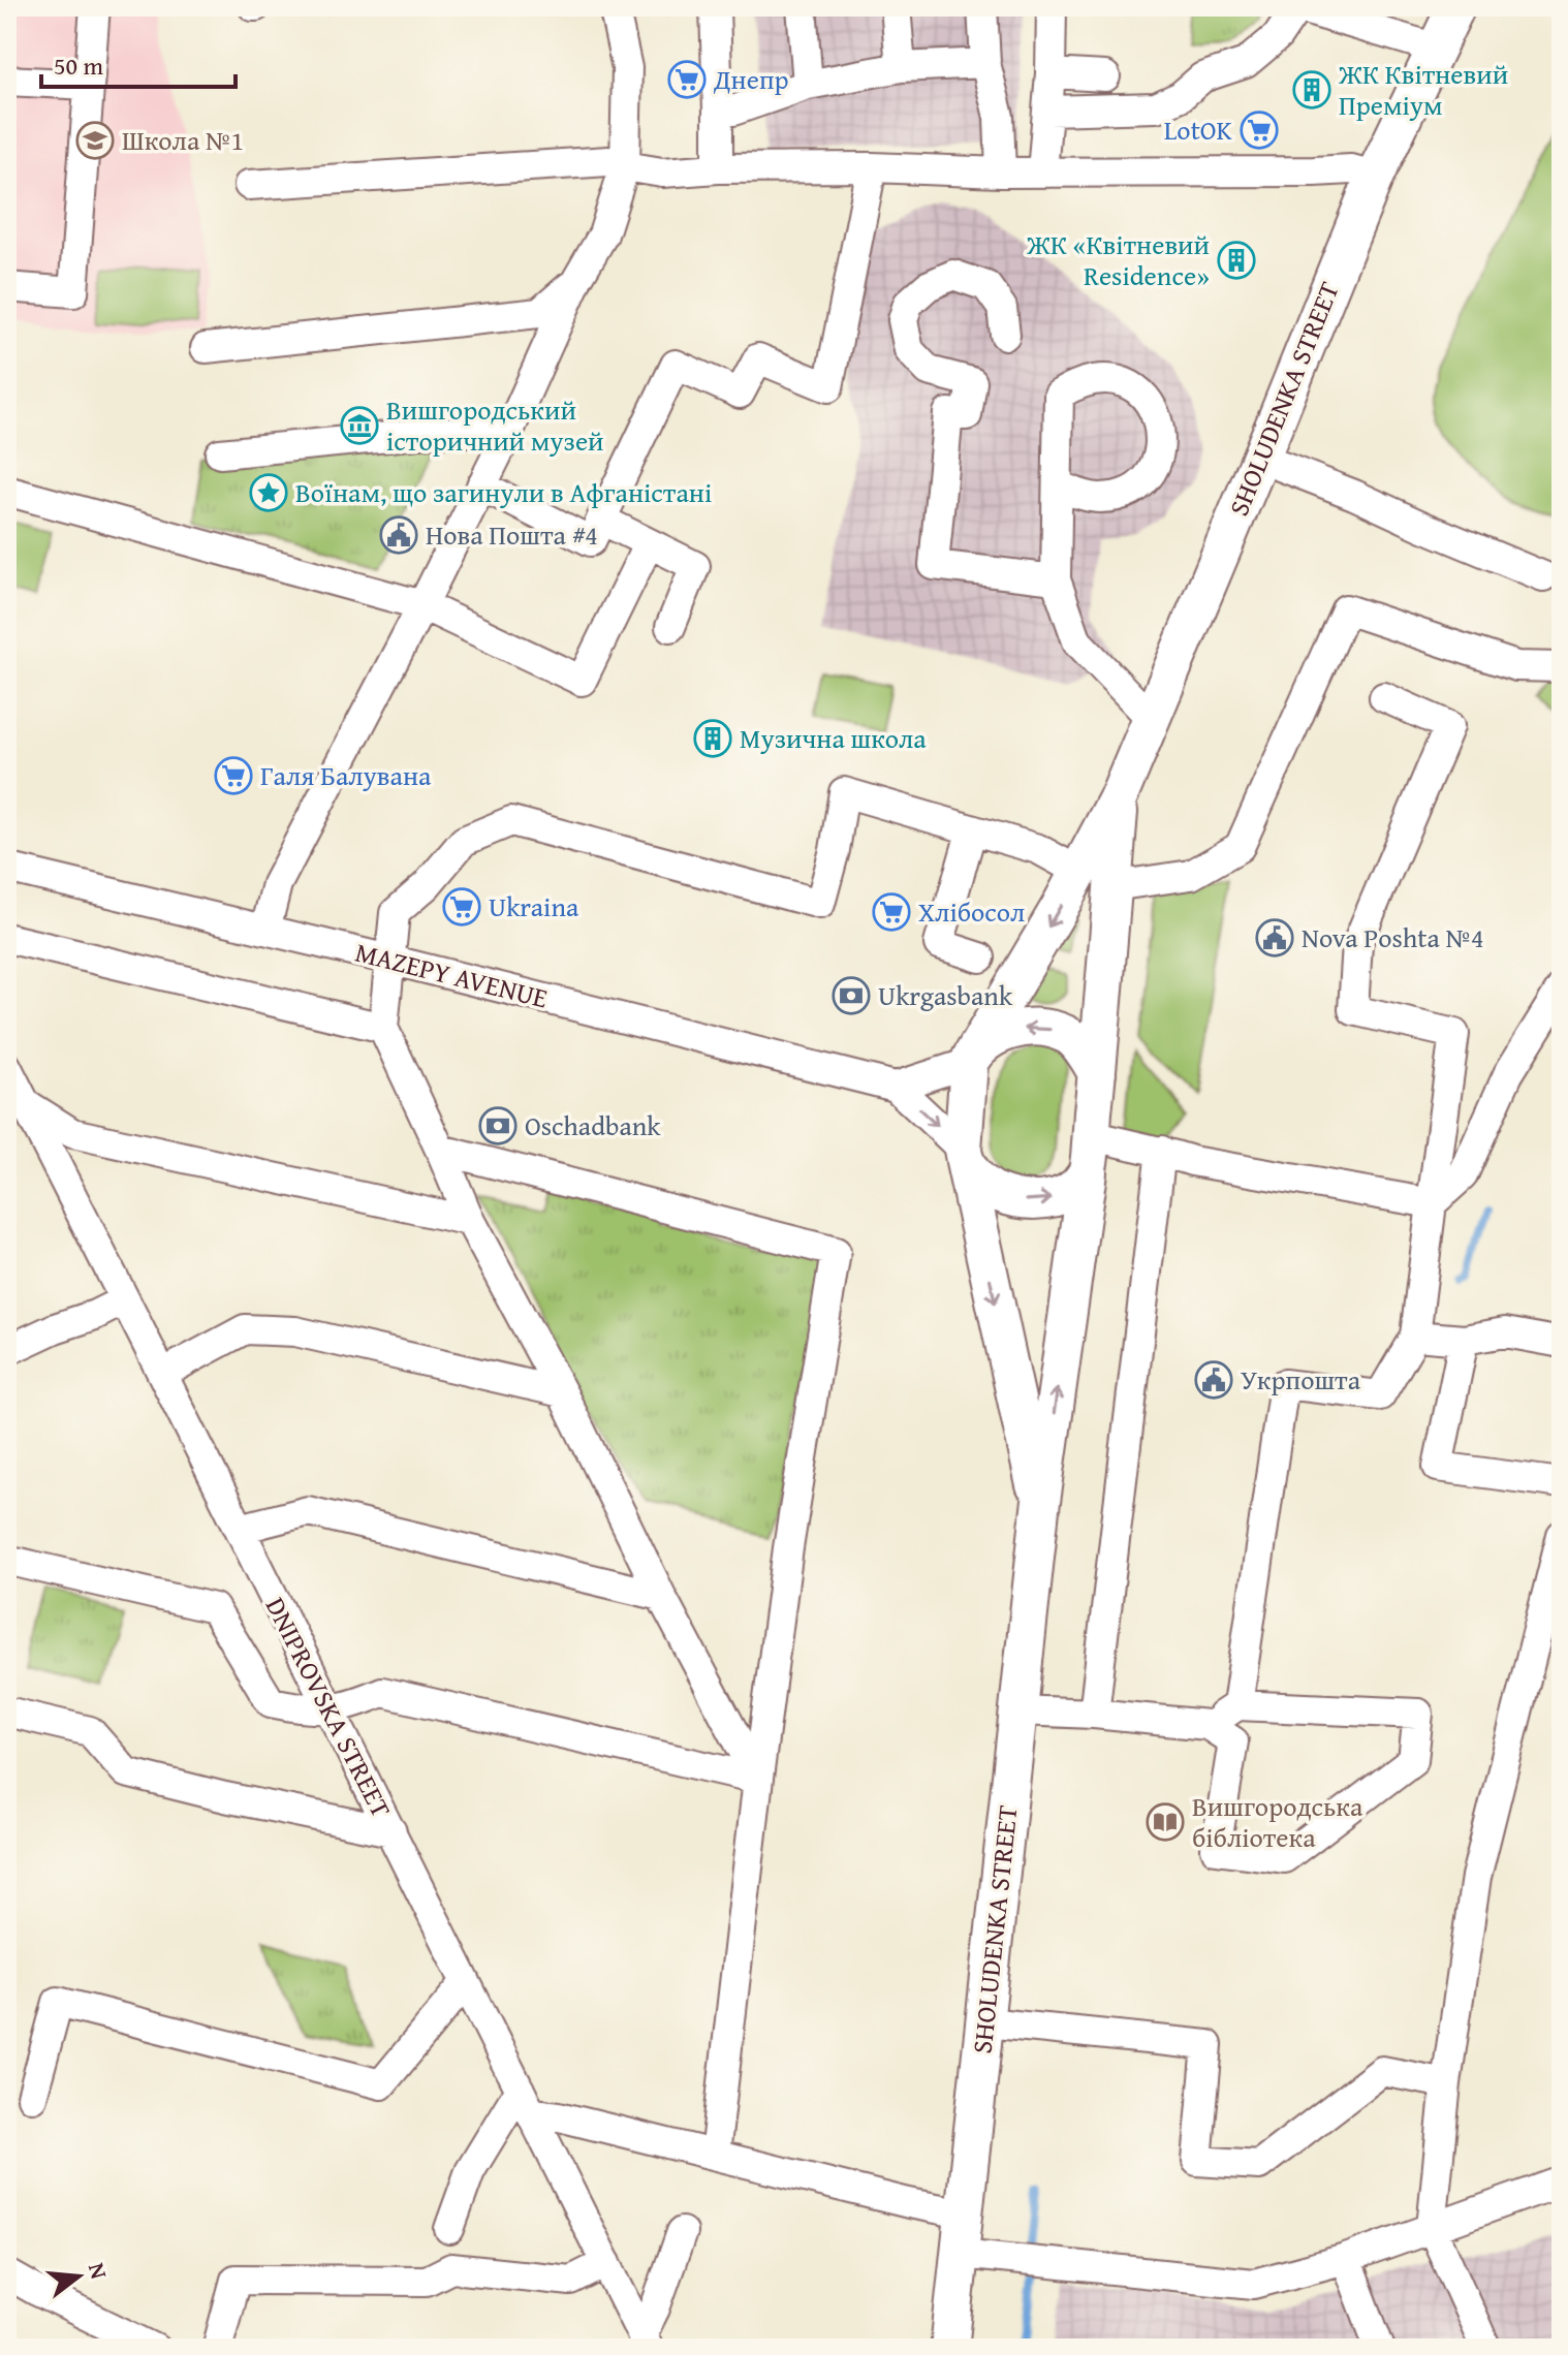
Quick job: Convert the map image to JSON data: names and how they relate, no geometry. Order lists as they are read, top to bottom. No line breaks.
{"streets":{"main road":["SHOLUDENKA STREET"],"street":["MAZEPY AVENUE","DNIPROVSKA STREET"]},"crossings":[["SHOLUDENKA STREET","MAZEPY AVENUE"]],"places":{"supermarket":["Днепр","LotOK","Галя Балувана","Ukraina","Хлібосол"],"building":["ЖК Квітневий Преміум","ЖК «Квітневий Residence»","Музична школа"],"school or university":["Школа №1"],"museum":["Вишгородський історичний музей"],"place":["Воїнам, що загинули в Афганістані"],"public building":["Нова Пошта #4","Nova Poshta №4","Укрпошта"],"bank":["Ukrgasbank","Oschadbank"],"library":["Вишгородська бібліотека"]},"scale_bar":"50 m","north":"right"}
